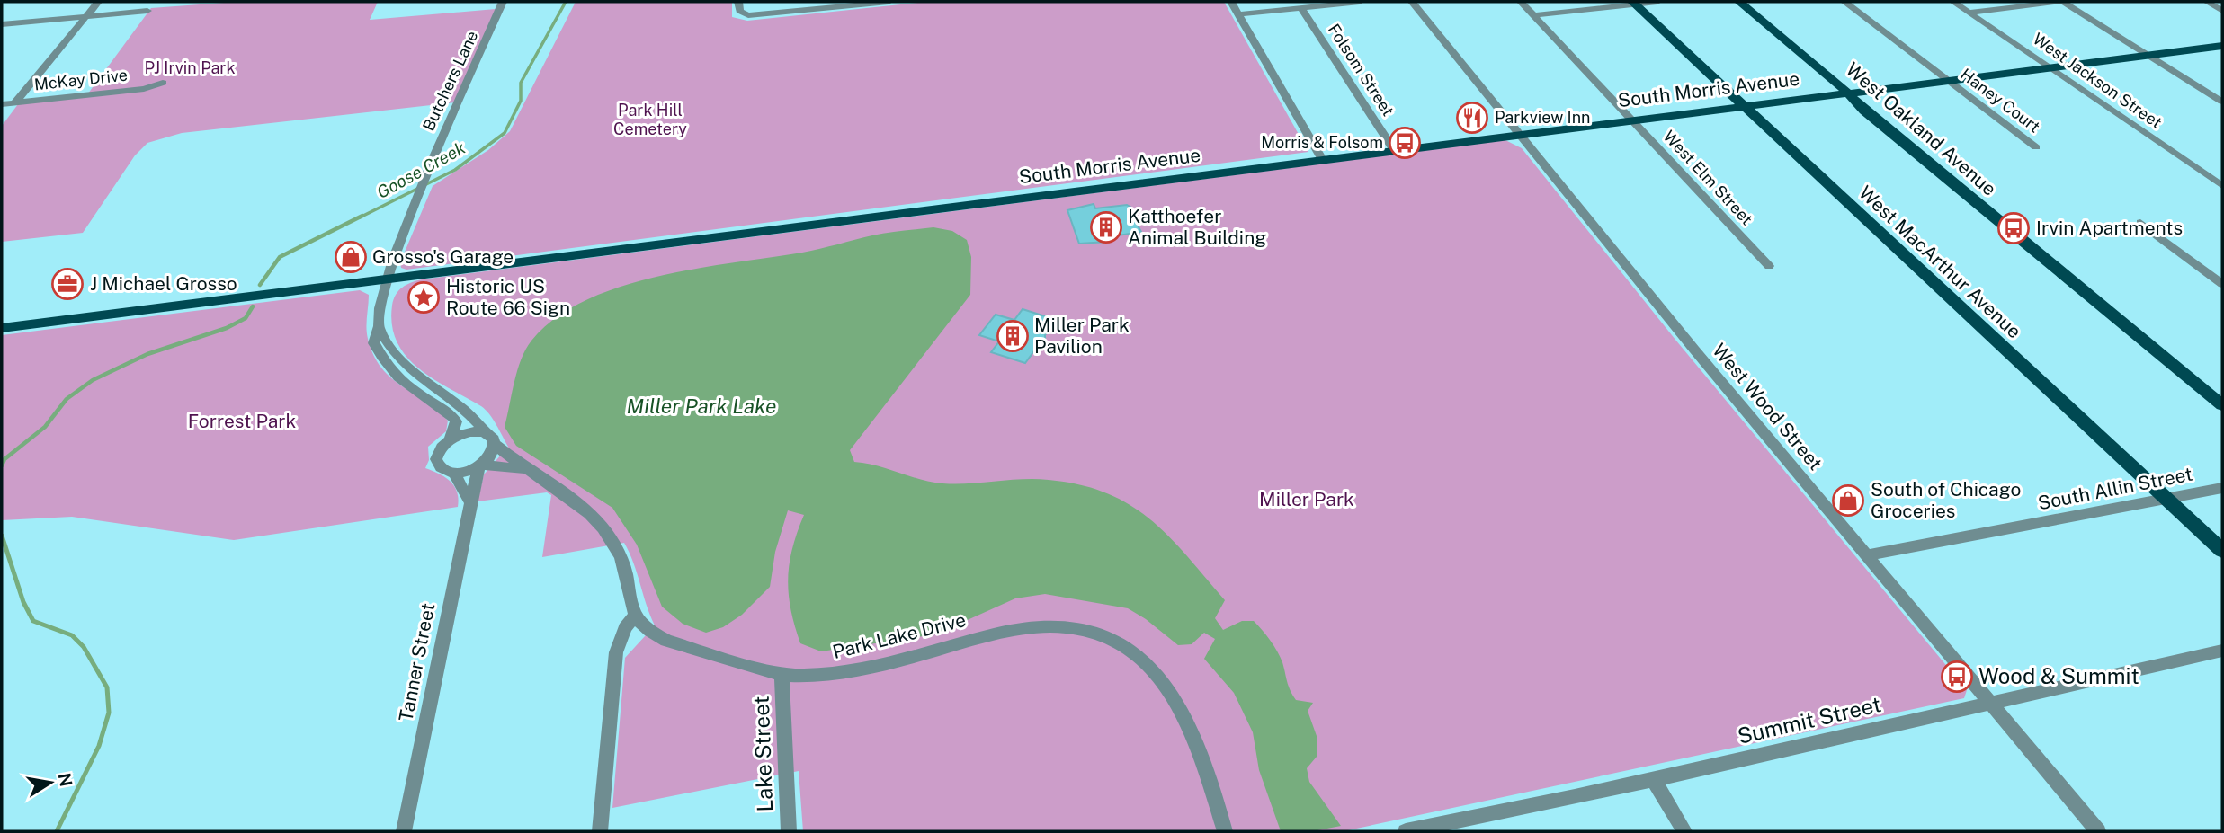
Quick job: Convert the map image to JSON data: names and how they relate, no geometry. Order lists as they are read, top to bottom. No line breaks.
{"streets":{"main road":["South Morris Avenue","West Oakland Avenue","West MacArthur Avenue"],"street":["Folsom Street","McKay Drive","Butchers Lane","West Jackson Street","Haney Court","West Elm Street","West Wood Street","South Allin Street","Park Lake Drive","Tanner Street","Summit Street","Lake Street"]},"crossings":[["Folsom Street","South Morris Avenue"],["Butchers Lane","South Morris Avenue"],["West Jackson Street","South Morris Avenue"],["South Morris Avenue","Haney Court"],["South Morris Avenue","West Oakland Avenue"],["South Morris Avenue","West Elm Street"],["South Morris Avenue","West MacArthur Avenue"],["South Morris Avenue","West Wood Street"],["West MacArthur Avenue","South Allin Street"],["West Wood Street","South Allin Street"],["West Wood Street","Summit Street"],["Park Lake Drive","Lake Street"]],"water":["Goose Creek","Miller Park Lake"],"parks":["PJ Irvin Park","Park Hill Cemetery","Forrest Park","Miller Park"],"places":{"restaurant":["Parkview Inn"],"bus stop":["Morris & Folsom","Irvin Apartments","Wood & Summit"],"building":["Katthoefer Animal Building","Miller Park Pavilion"],"shop":["Grosso's Garage","South of Chicago Groceries"],"office":["J Michael Grosso"],"place":["Historic US Route 66 Sign"]},"north":"right"}
